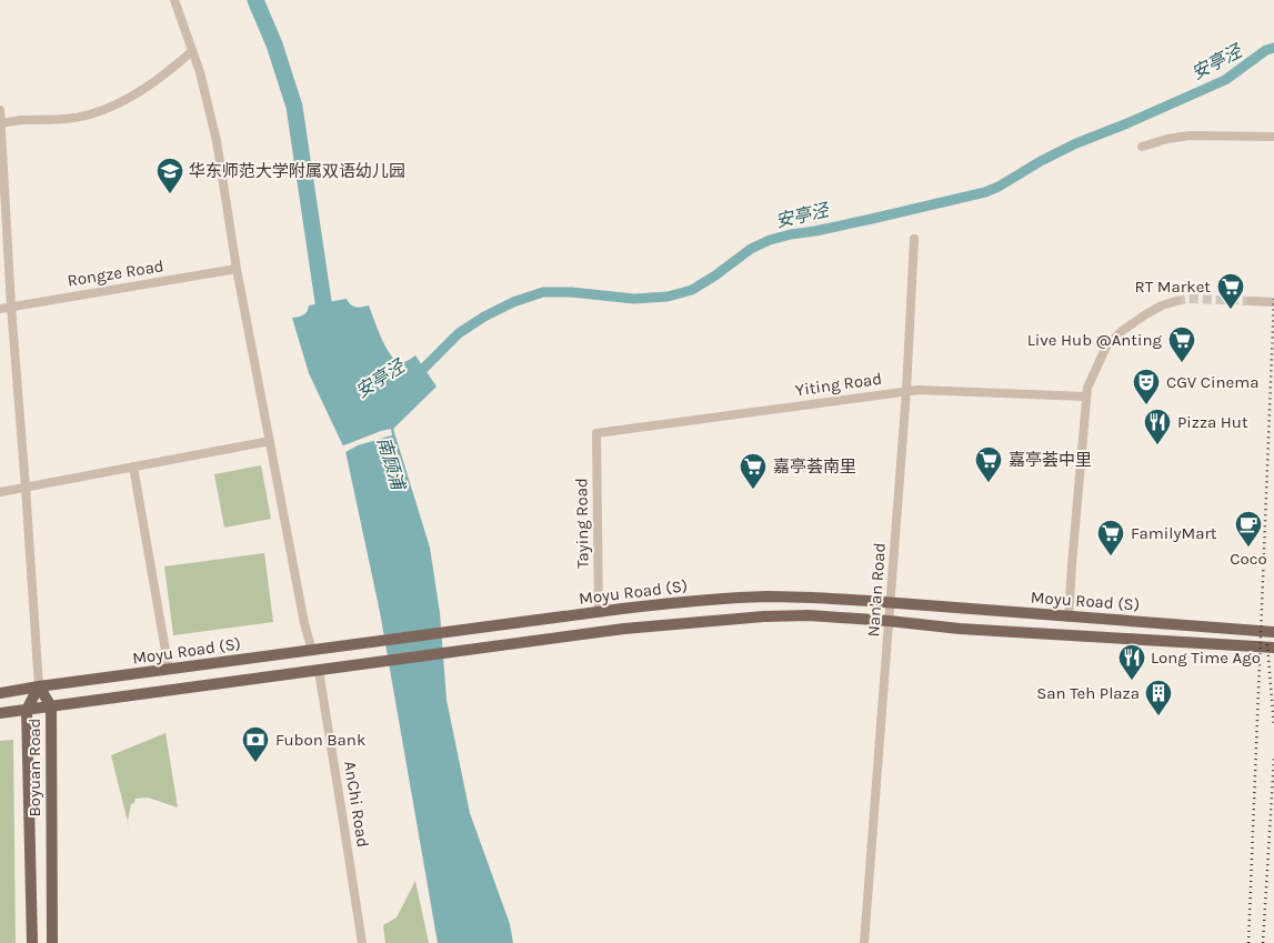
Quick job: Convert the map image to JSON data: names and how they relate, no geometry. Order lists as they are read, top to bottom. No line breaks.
{"streets":{"main road":["Moyu Road (S)","Boyuan Road"],"street":["Rongze Road","Yiting Road","Taying Road","Nan'an Road","AnChi Road"]},"crossings":[["Yiting Road","Taying Road"],["Yiting Road","Nan'an Road"],["Taying Road","Moyu Road (S)"],["Nan'an Road","Moyu Road (S)"],["Moyu Road (S)","Boyuan Road"]],"water":["安亭泾","南顾浦"],"places":{"school or university":["华东师范大学附属双语幼儿园"],"supermarket":["RT Market","Live Hub @Anting","嘉亭荟中里","嘉亭荟南里","FamilyMart"],"theatre":["CGV Cinema"],"restaurant":["Pizza Hut","Long Time Ago"],"cafe":["Coco"],"building":["San Teh Plaza"],"bank":["Fubon Bank"]}}
